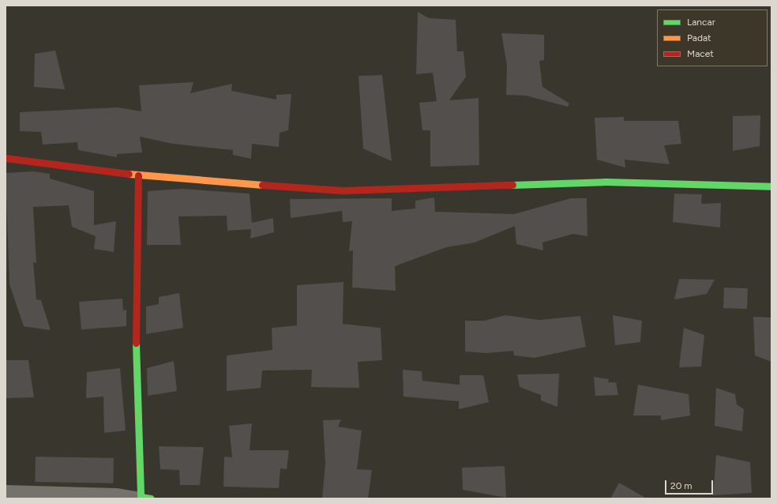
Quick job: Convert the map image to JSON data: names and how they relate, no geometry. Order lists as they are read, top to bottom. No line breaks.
{"legend":["Lancar","Padat","Macet"],"scale_bar":"20 m"}
